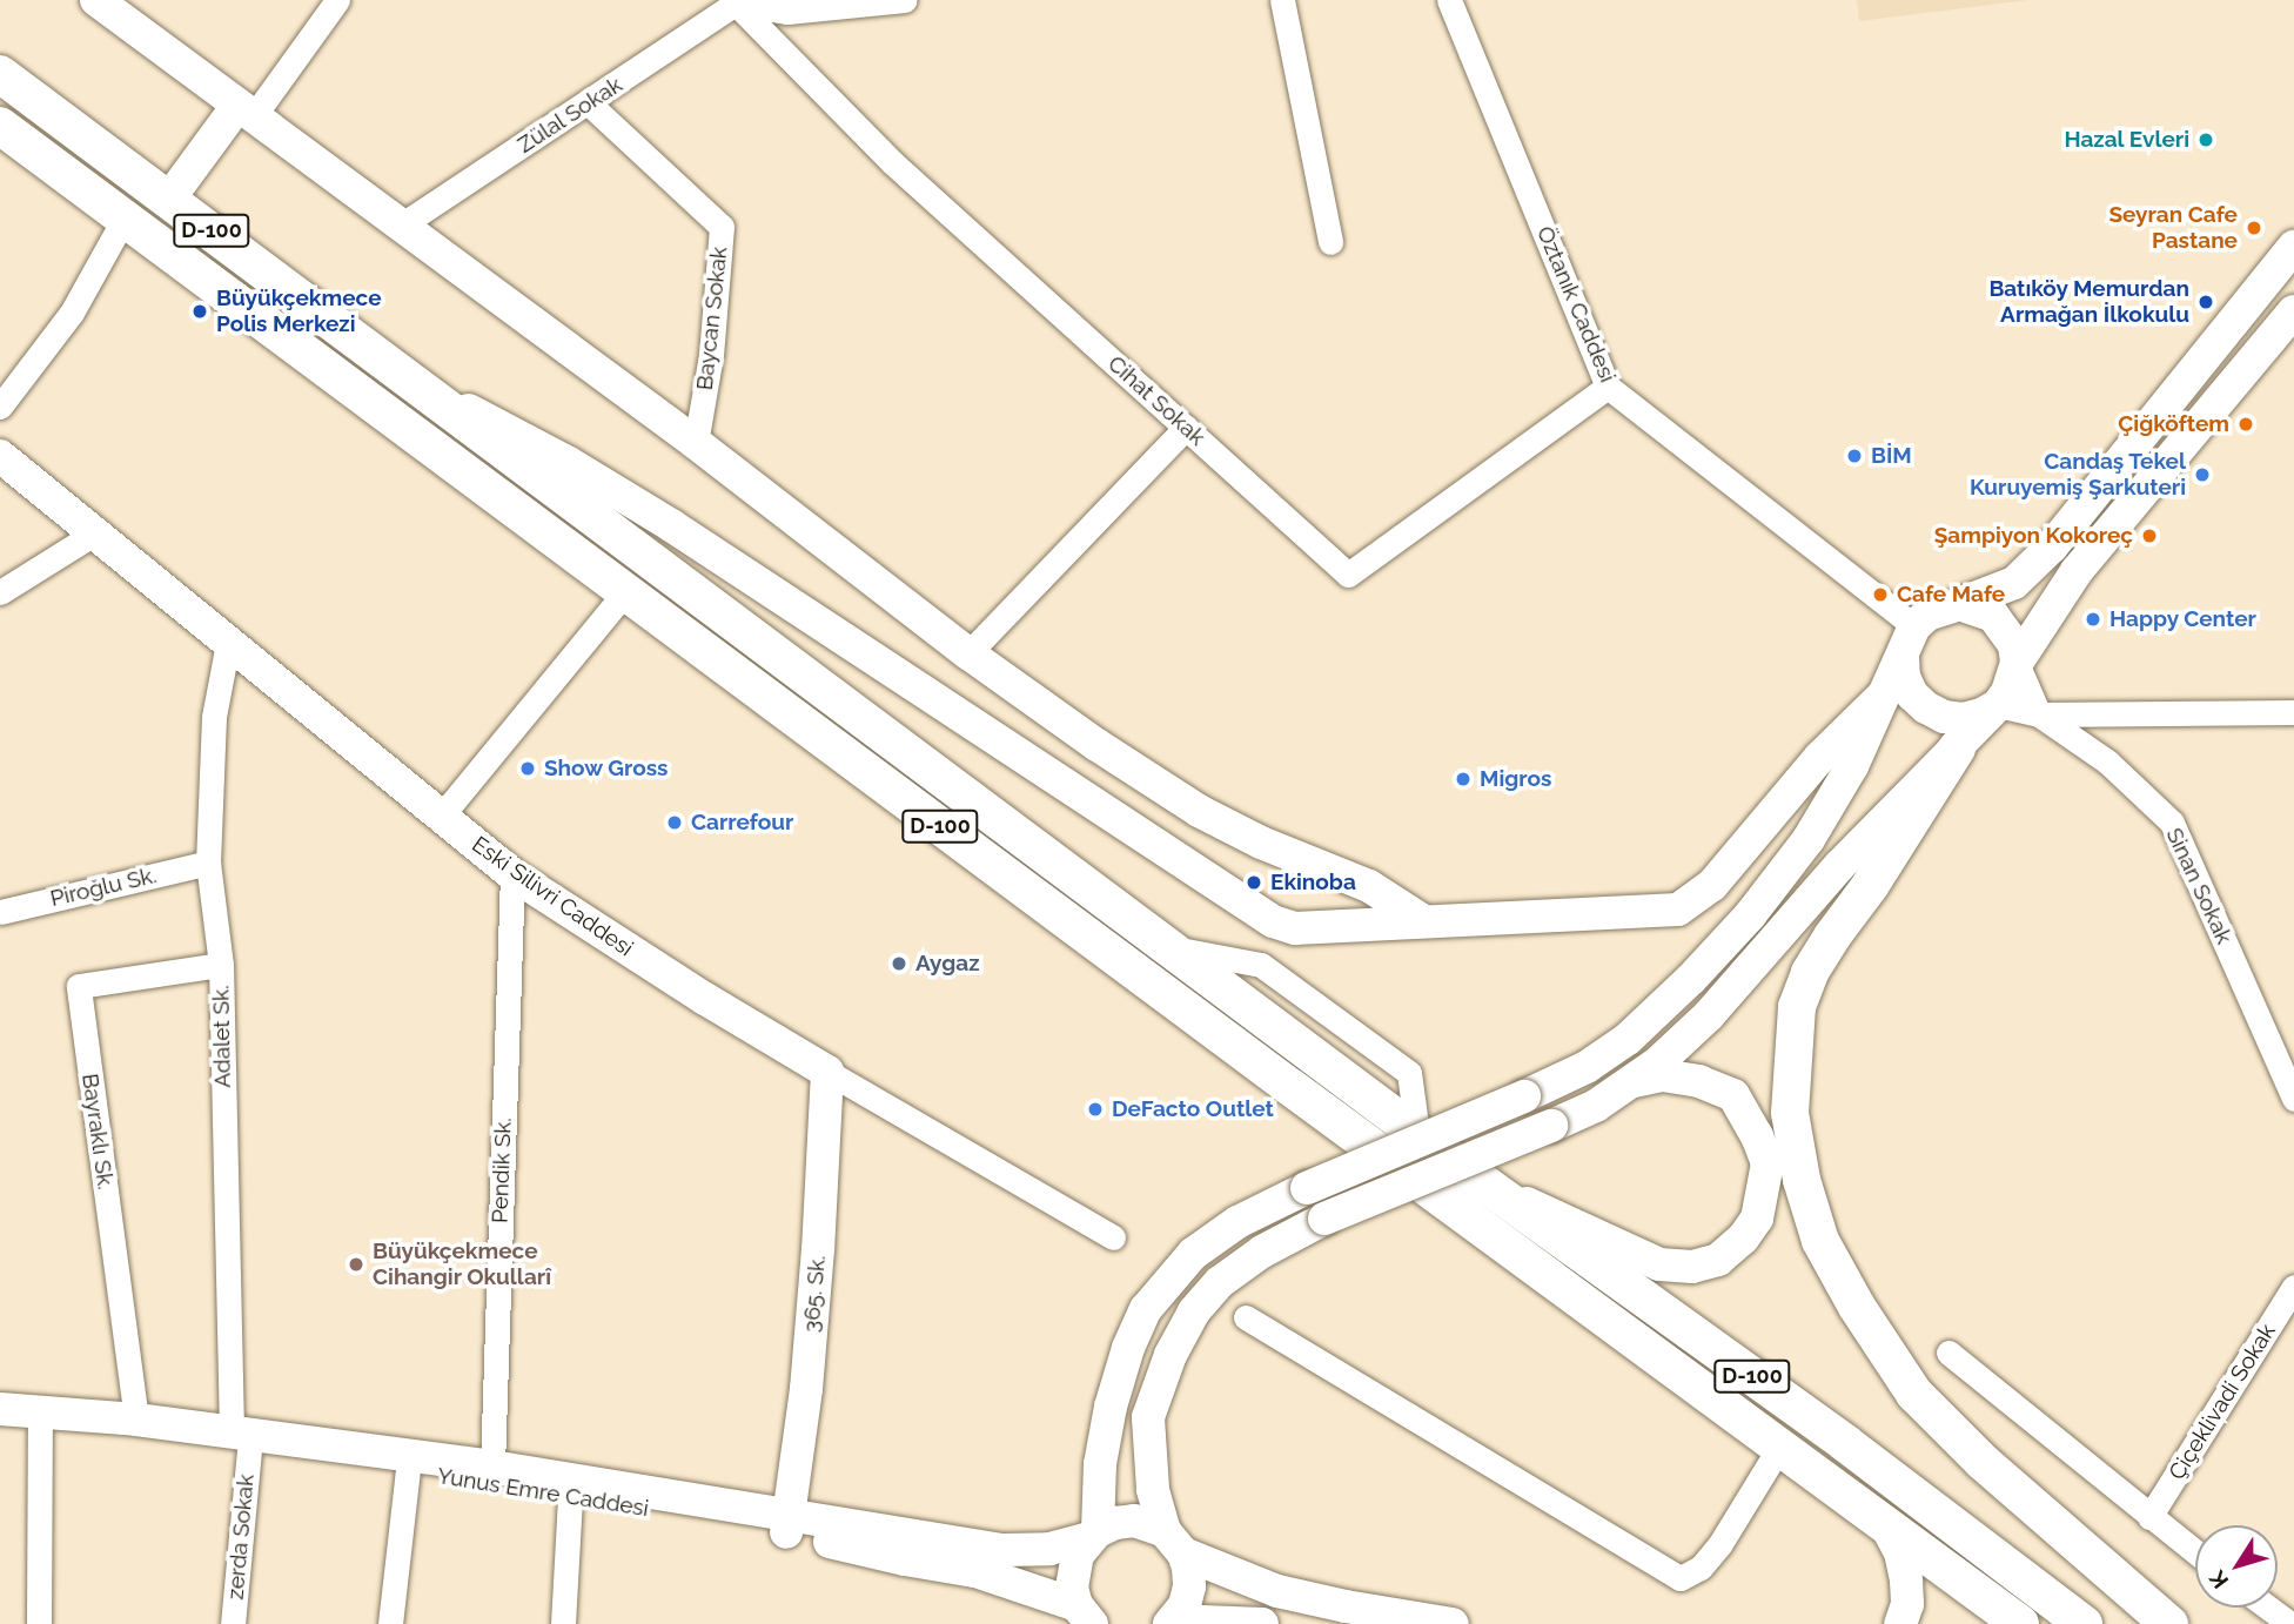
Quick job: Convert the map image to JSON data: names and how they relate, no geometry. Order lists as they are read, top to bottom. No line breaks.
{"streets":{"highway":["D-100"],"main road":["Eski Silivri Caddesi","365. Sk.","Yunus Emre Caddesi"],"street":["Zülal Sokak","Öztanık Caddesi","Baycan Sokak","Cihat Sokak","Sinan Sokak","Piroğlu Sk.","Adalet Sk.","Bayraklı Sk.","Pendik Sk.","Çiçeklivadi Sokak","zerda Sokak"]},"crossings":[["Zülal Sokak","Baycan Sokak"],["Zülal Sokak","Cihat Sokak"],["Öztanık Caddesi","Cihat Sokak"],["Öztanık Caddesi","Sinan Sokak"],["Piroğlu Sk.","Adalet Sk."],["Eski Silivri Caddesi","Adalet Sk."],["Eski Silivri Caddesi","Pendik Sk."],["Eski Silivri Caddesi","365. Sk."],["Adalet Sk.","Bayraklı Sk."],["Adalet Sk.","Yunus Emre Caddesi"],["Adalet Sk.","zerda Sokak"],["365. Sk.","Yunus Emre Caddesi"],["Yunus Emre Caddesi","zerda Sokak"]],"places":["Hazal Evleri","Seyran Cafe Pastane","Batıköy Memurdan Armağan İlkokulu","Büyükçekmece Polis Merkezi","Çiğköftem","BİM","Candaş Tekel Kuruyemiş Şarkuteri","Şampiyon Kokoreç","Cafe Mafe","Happy Center","Show Gross","Migros","Carrefour","Ekinoba","Aygaz","DeFacto Outlet","Büyükçekmece Cihangir Okullarî"],"north":"bottom left"}
